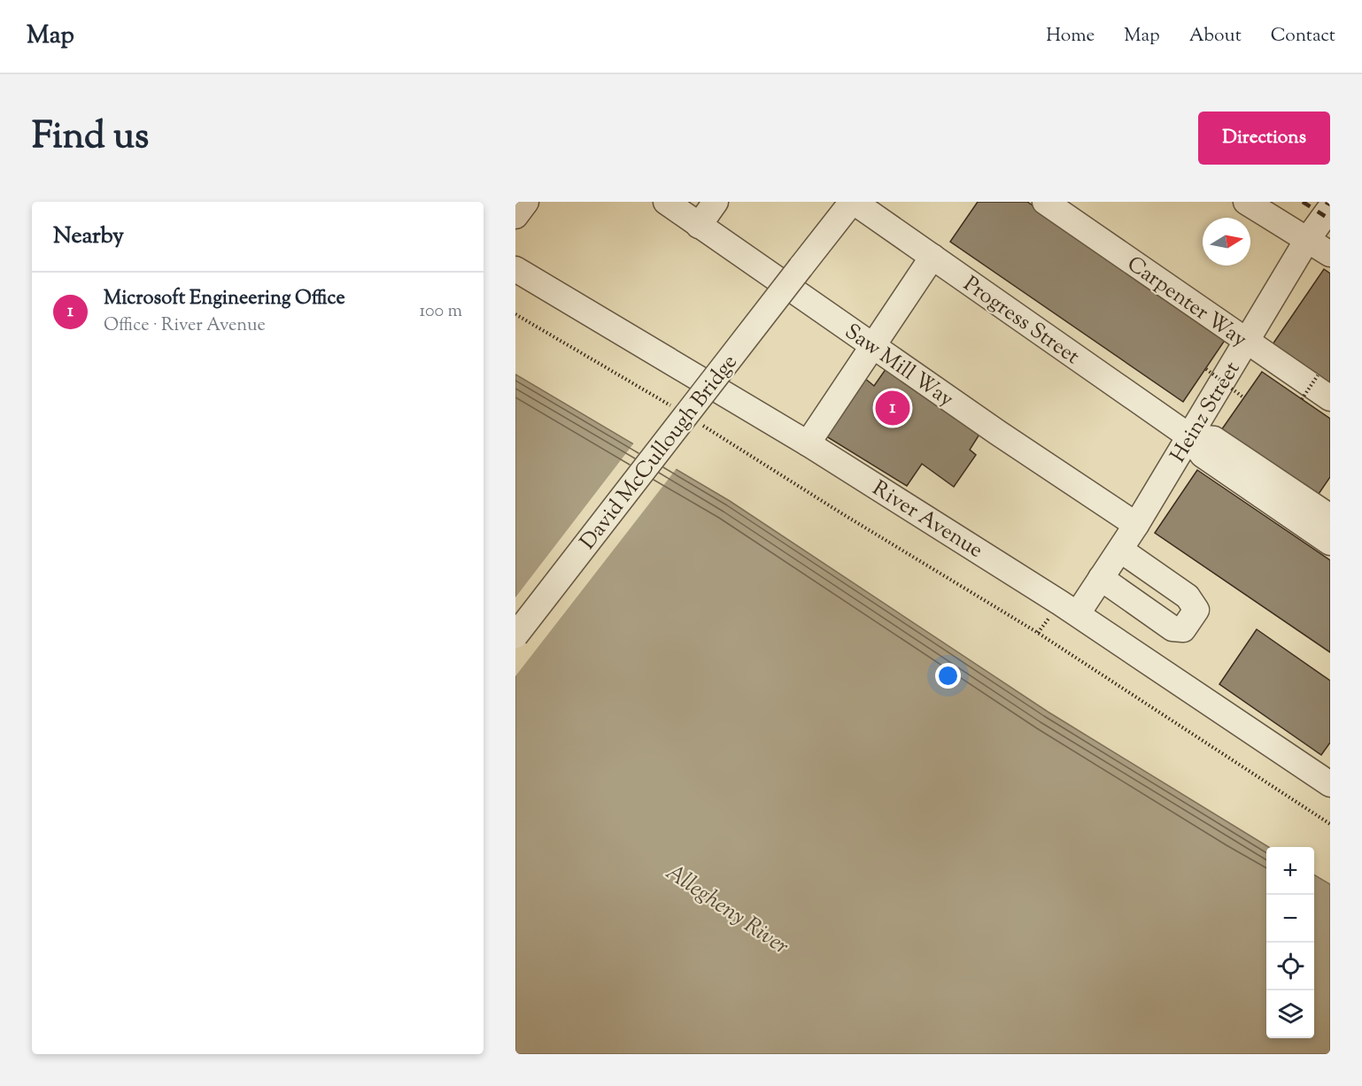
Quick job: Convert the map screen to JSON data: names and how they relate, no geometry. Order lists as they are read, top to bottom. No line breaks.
{"streets":{"street":["Carpenter Way","Progress Street","Saw Mill Way","Heinz Street","David McCullough Bridge","River Avenue"]},"crossings":[["Carpenter Way","Heinz Street"],["Progress Street","Heinz Street"],["Progress Street","David McCullough Bridge"],["Saw Mill Way","Heinz Street"],["Heinz Street","River Avenue"]],"water":["Allegheny River"],"north":"right","page":{"header":"Map","nav":["Home","Map","About","Contact"],"title":"Find us","buttons":"Directions","heading":"Nearby","list":[{"mark":"1","name":"Microsoft Engineering Office","note":"Office · River Avenue","value":"100 m"}],"pins":"1","map_buttons":["+","−"]}}
